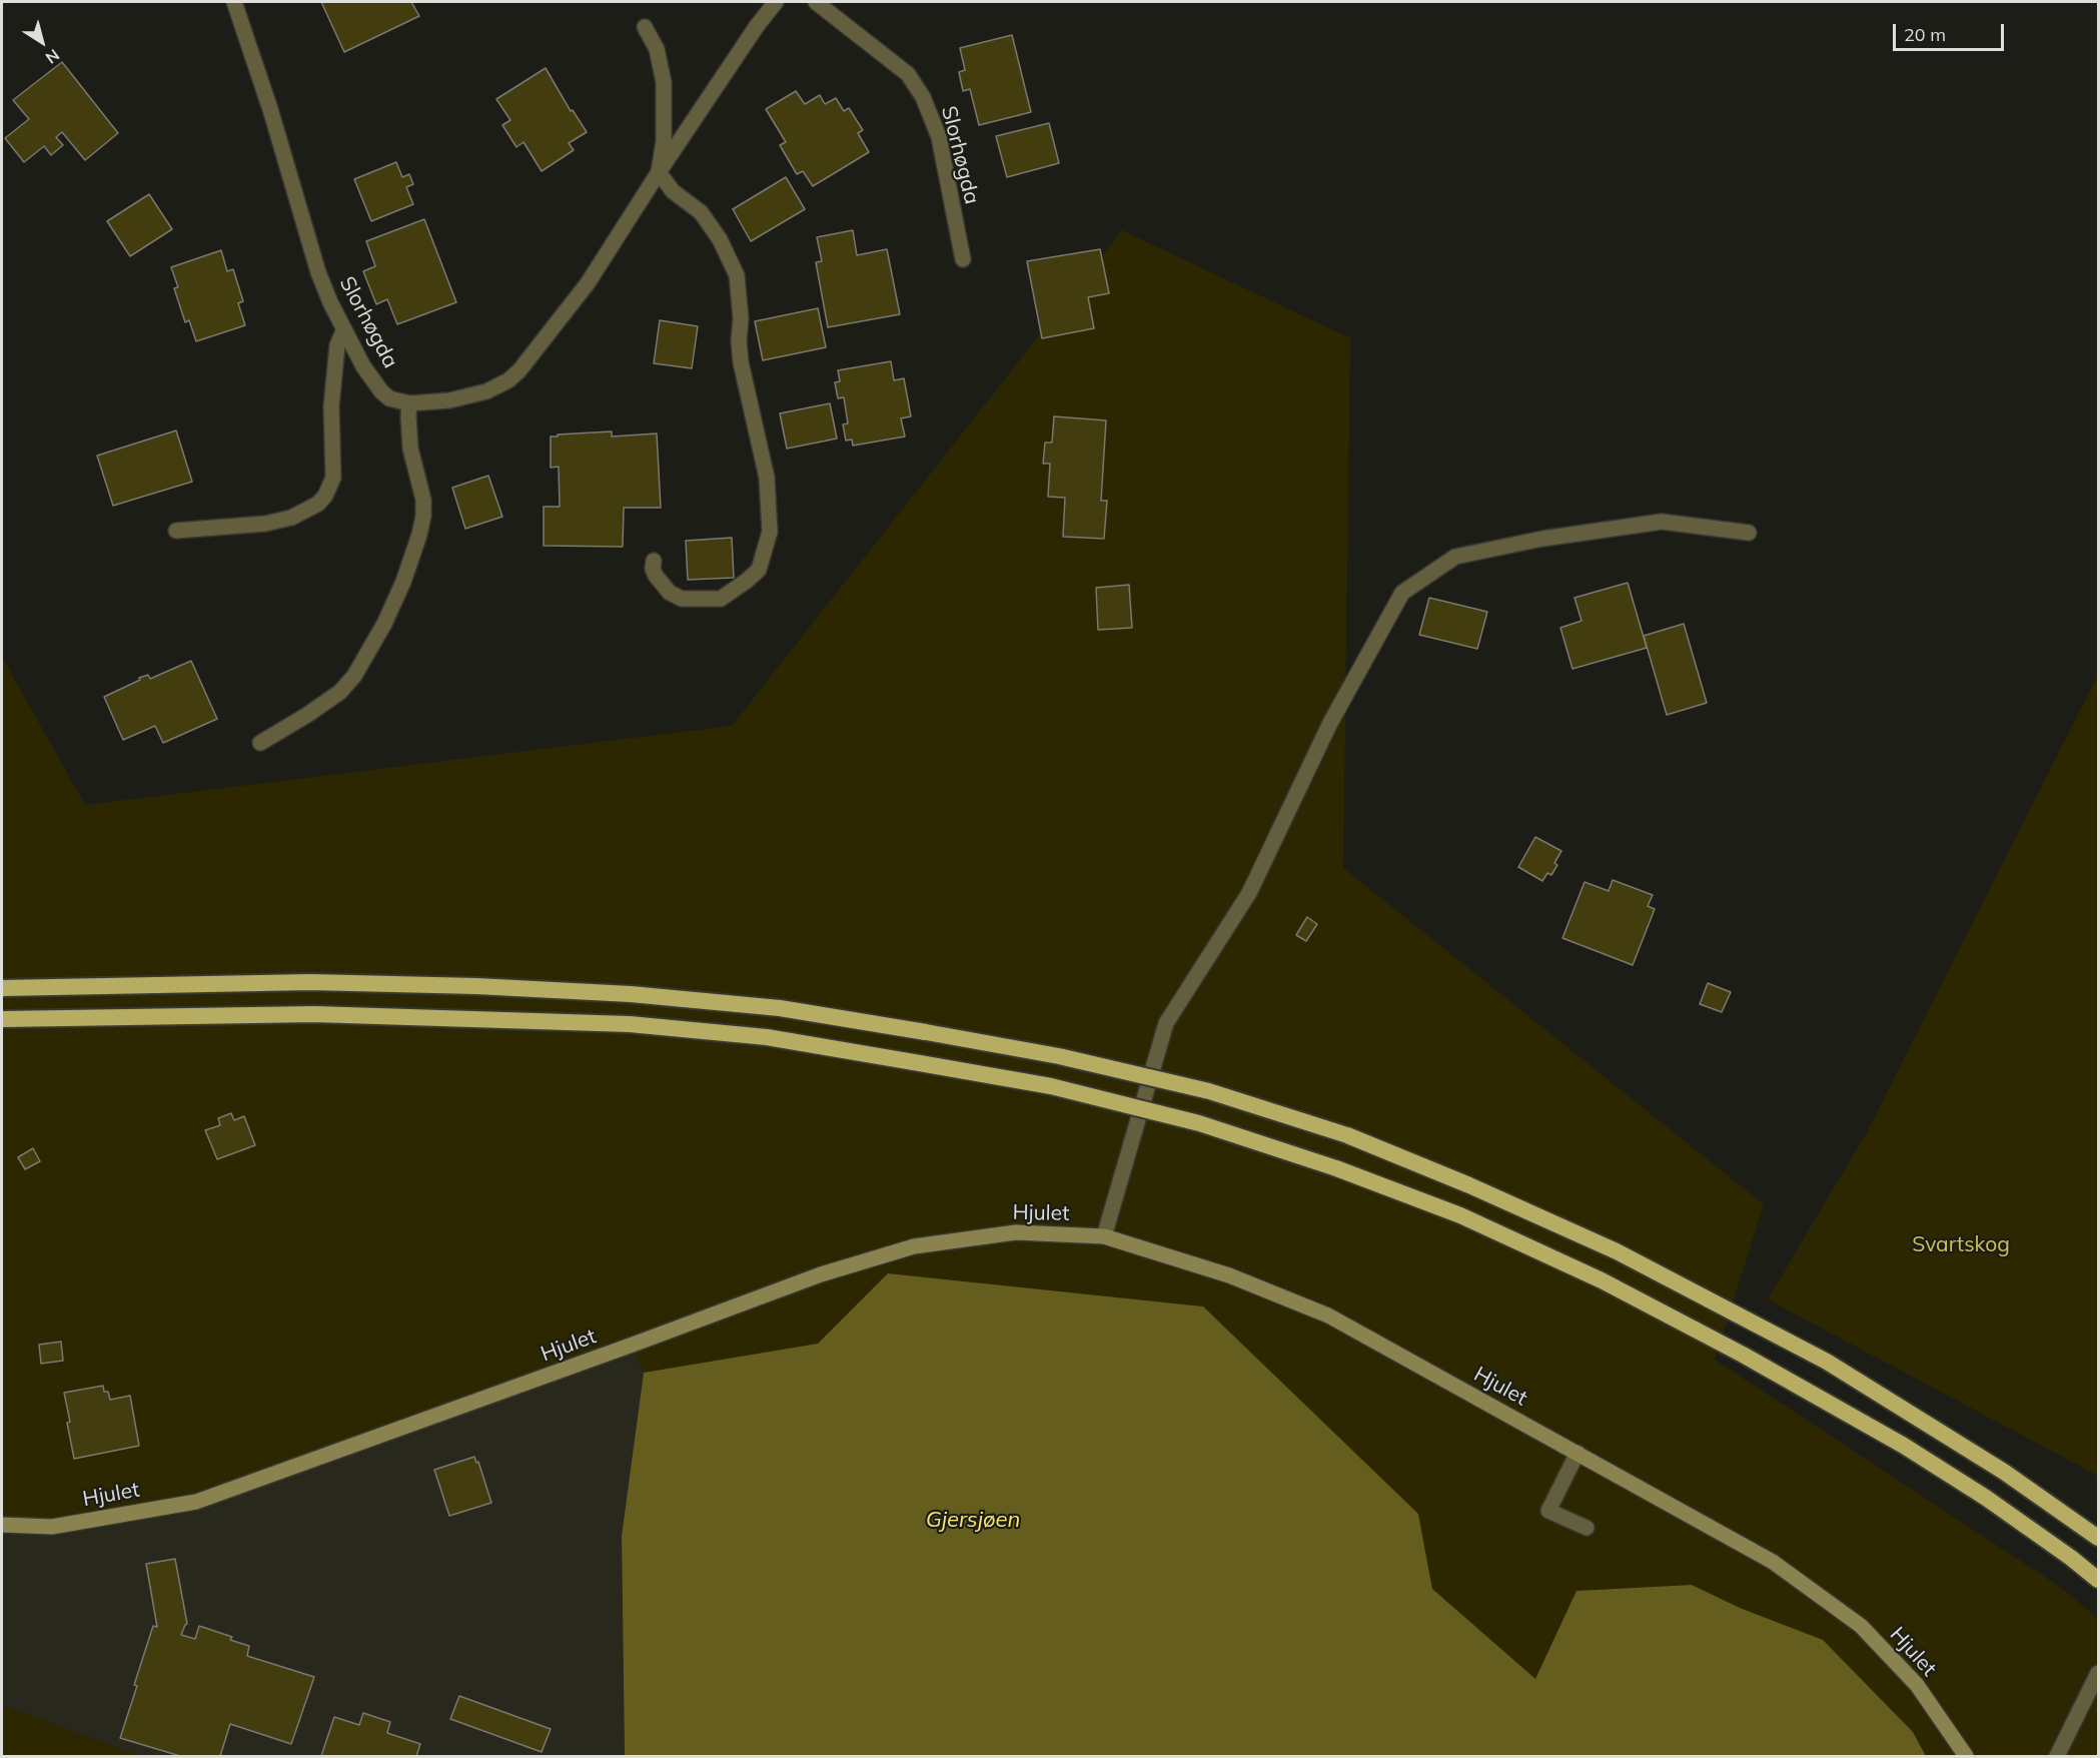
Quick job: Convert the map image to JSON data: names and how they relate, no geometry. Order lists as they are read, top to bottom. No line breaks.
{"streets":{"main road":["Hjulet"],"street":["Slorhøgda"]},"water":["Gjersjøen"],"parks":["Svartskog"],"scale_bar":"20 m","north":"bottom right"}
